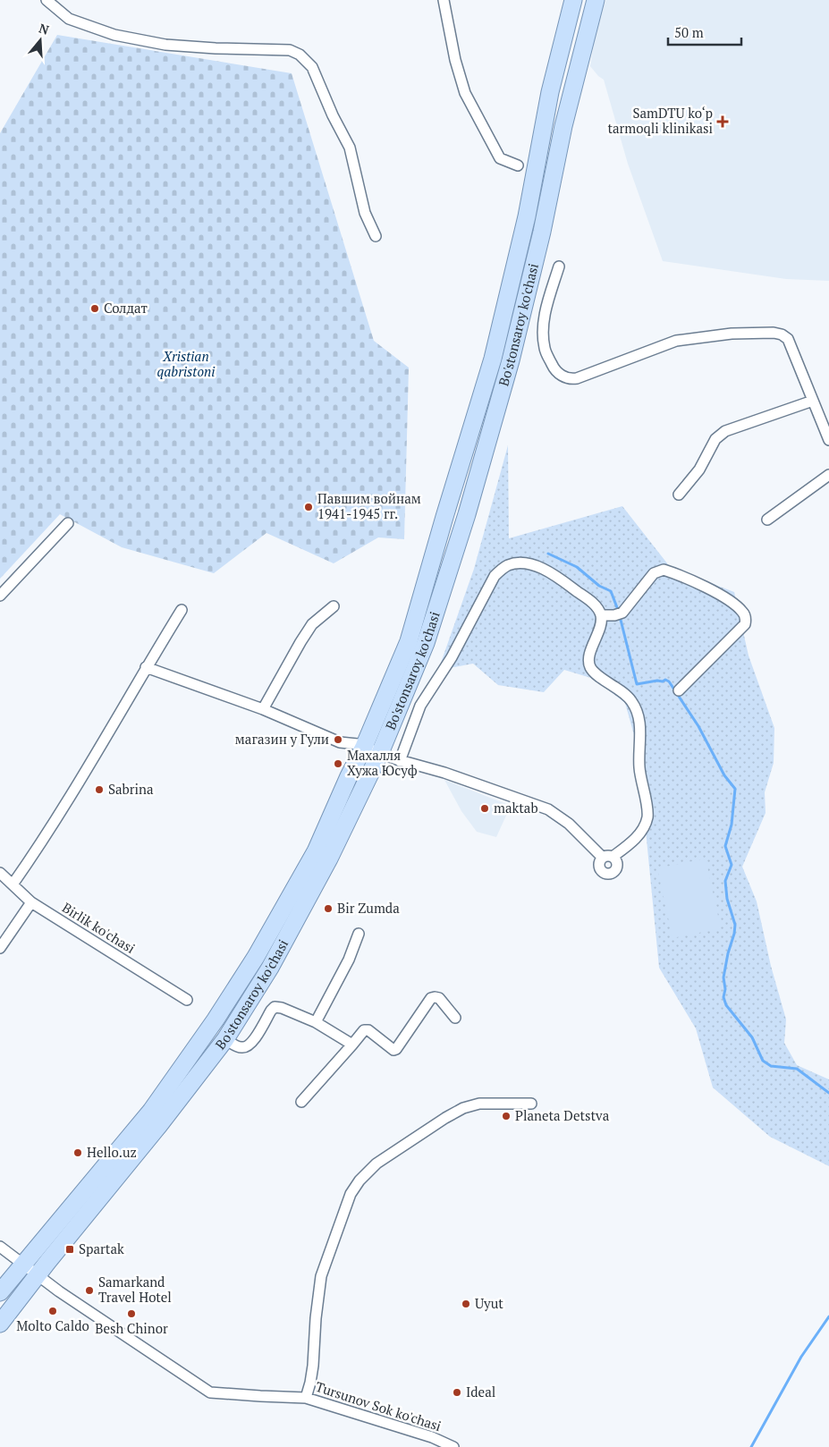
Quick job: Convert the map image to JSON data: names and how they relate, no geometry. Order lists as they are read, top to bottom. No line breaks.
{"streets":{"main road":["Bo'stonsaroy ko'chasi"],"street":["Birlik ko'chasi","Tursunov Sok ko'chasi"]},"crossings":[["Bo'stonsaroy ko'chasi","Tursunov Sok ko'chasi"]],"parks":["Xristian qabristoni"],"places":{"health":["SamDTU ko‘p tarmoqli klinikasi"],"other":["Солдат","Павшим войнам 1941-1945 гг.","магазин у Гули","Махалля Хужа Юсуф","Sabrina","maktab","Bir Zumda","Planeta Detstva","Hello.uz","Samarkand Travel Hotel","Uyut","Molto Caldo","Besh Chinor","Ideal"],"transit":["Spartak"]},"scale_bar":"50 m","north":"top"}
